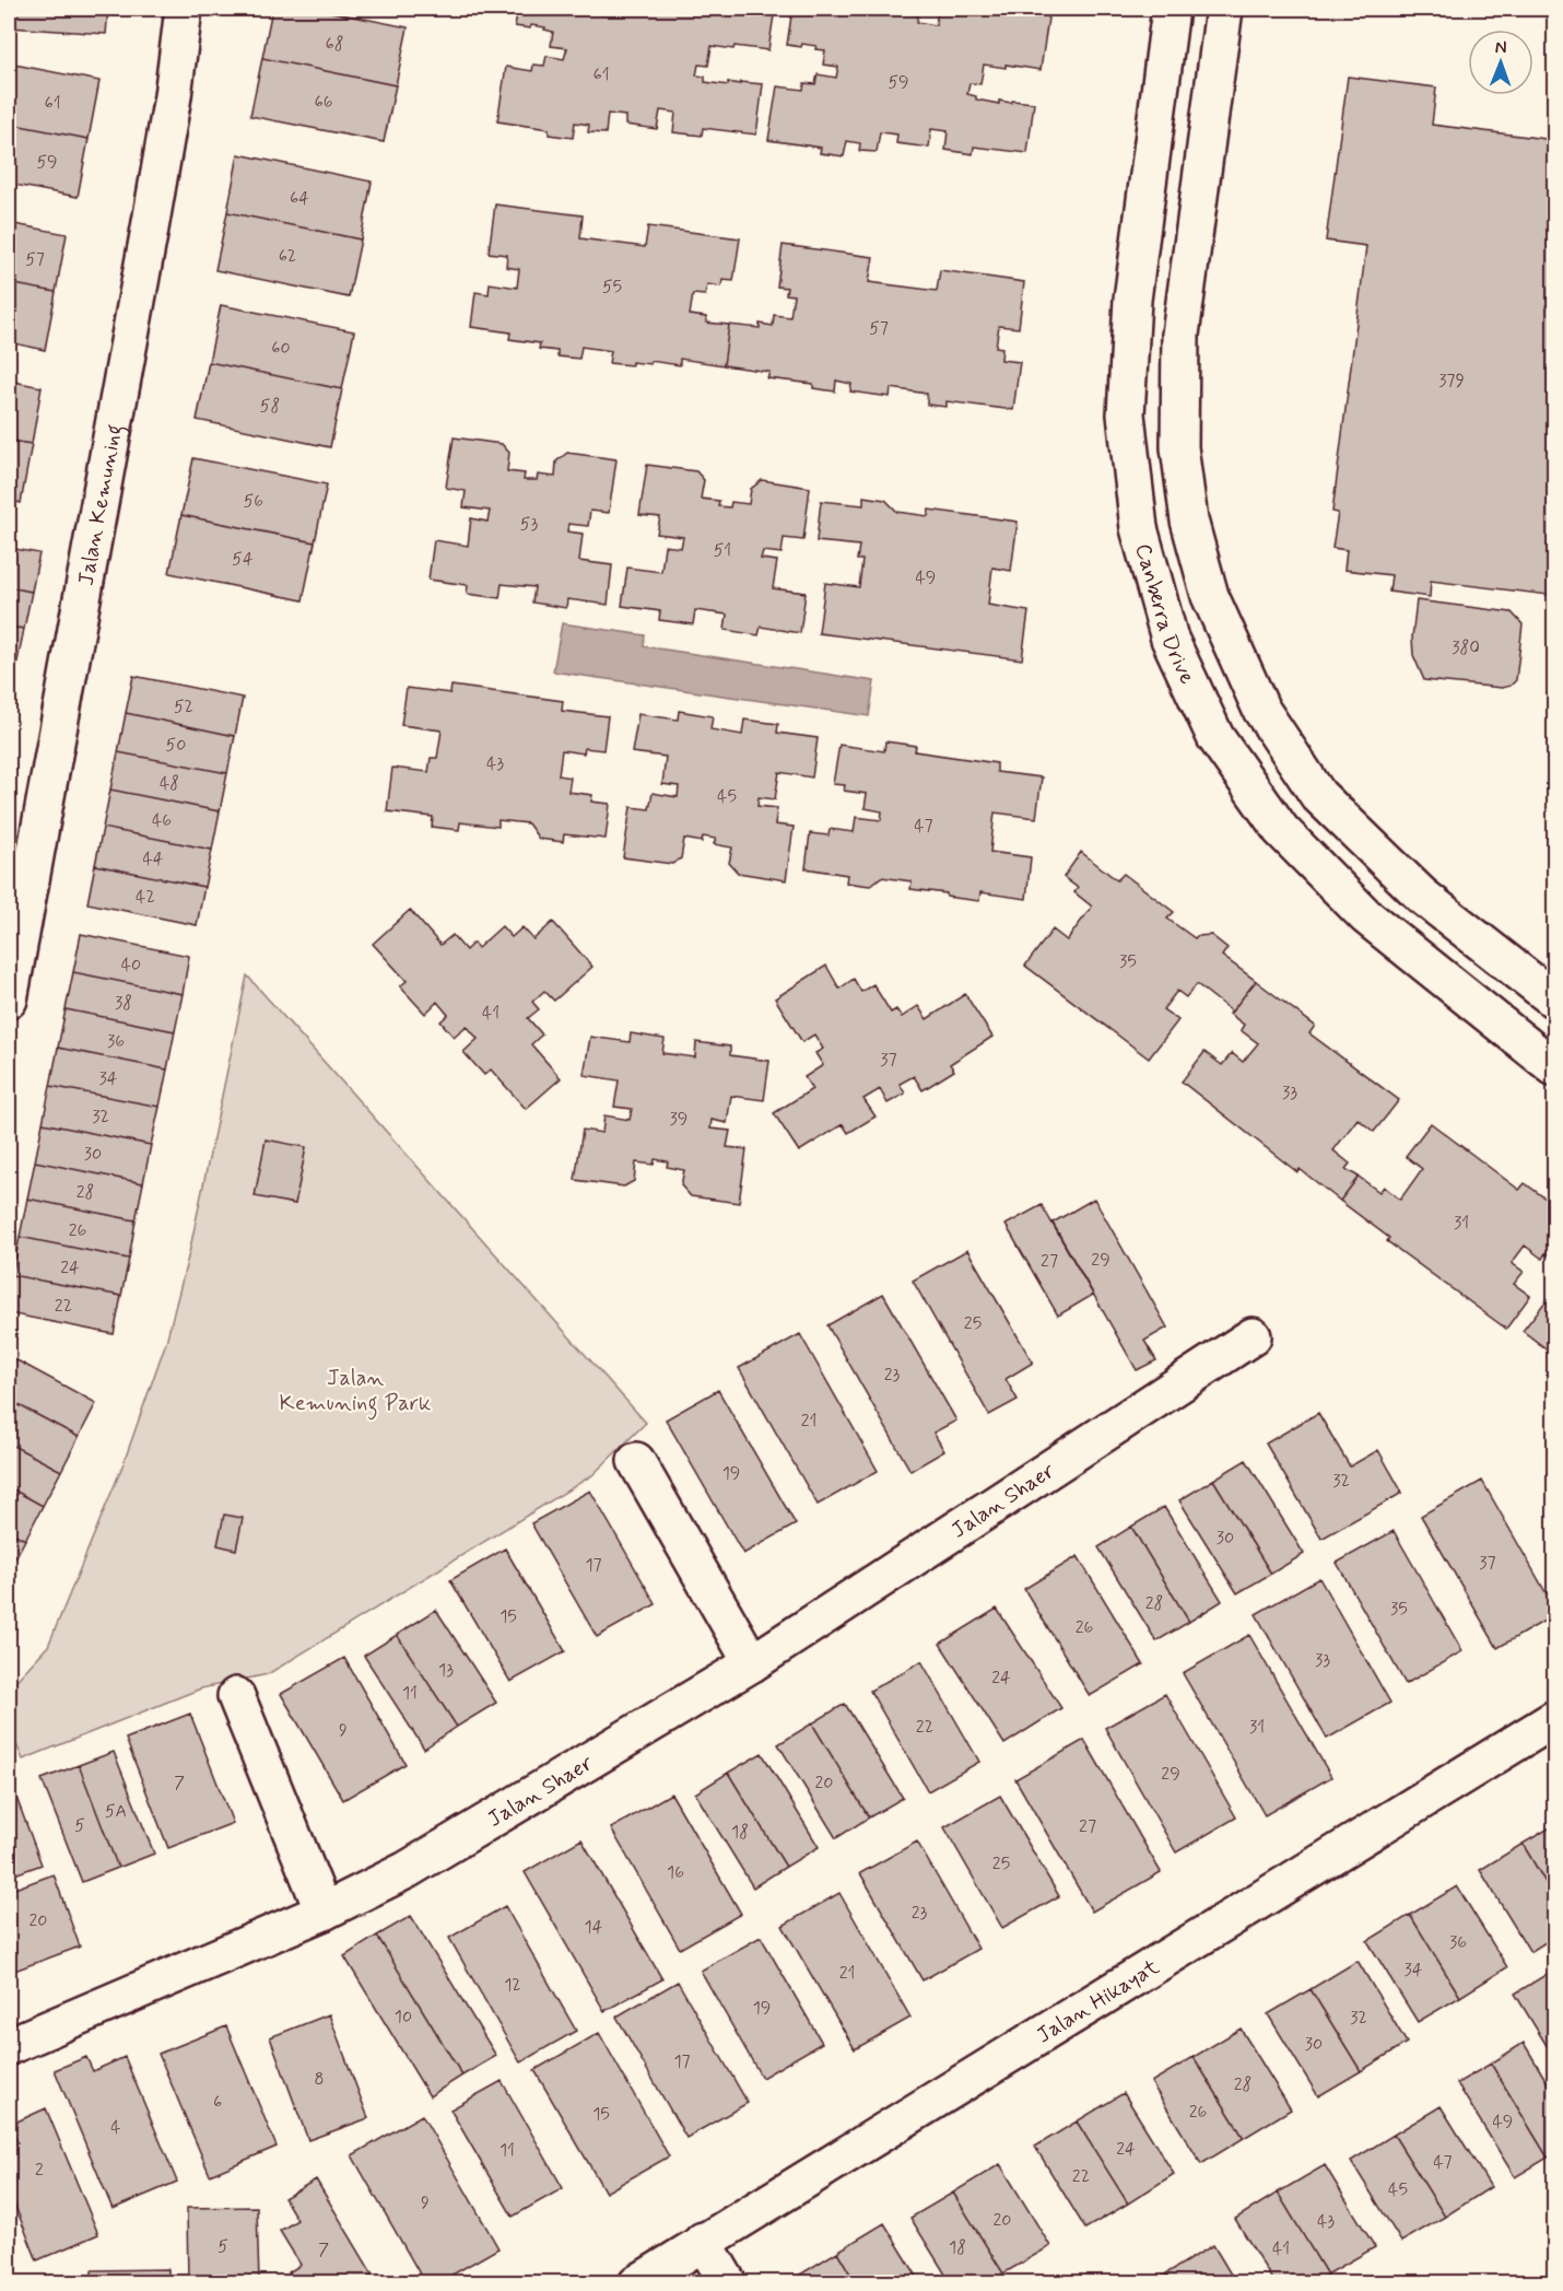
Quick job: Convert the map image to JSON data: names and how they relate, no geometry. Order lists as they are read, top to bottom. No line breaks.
{"streets":{"street":["Jalan Kemuning","Canberra Drive","Jalan Shaer","Jalan Hikayat"]},"parks":["Jalan Kemuning Park"],"house_numbers":["68","61","59","66","61","59","64","62","57","55","57","60","379","58","56","53","51","54","49","380","52","50","43","48","45","46","47","44","42","35","40","38","41","36","37","34","33","32","39","30","28","31","26","29","27","24","22","25","23","21","19","32","30","37","17","28","35","15","26","33","13","24","11","22","31","9","29","7","20","5A","5","27","18","25","16","23","20","14","36","34","21","12","19","10","32","30","17","8","28","6","26","15","49","4","24","11","47","2","22","45","9","20","43","5","18","41","7"],"north":"top"}
